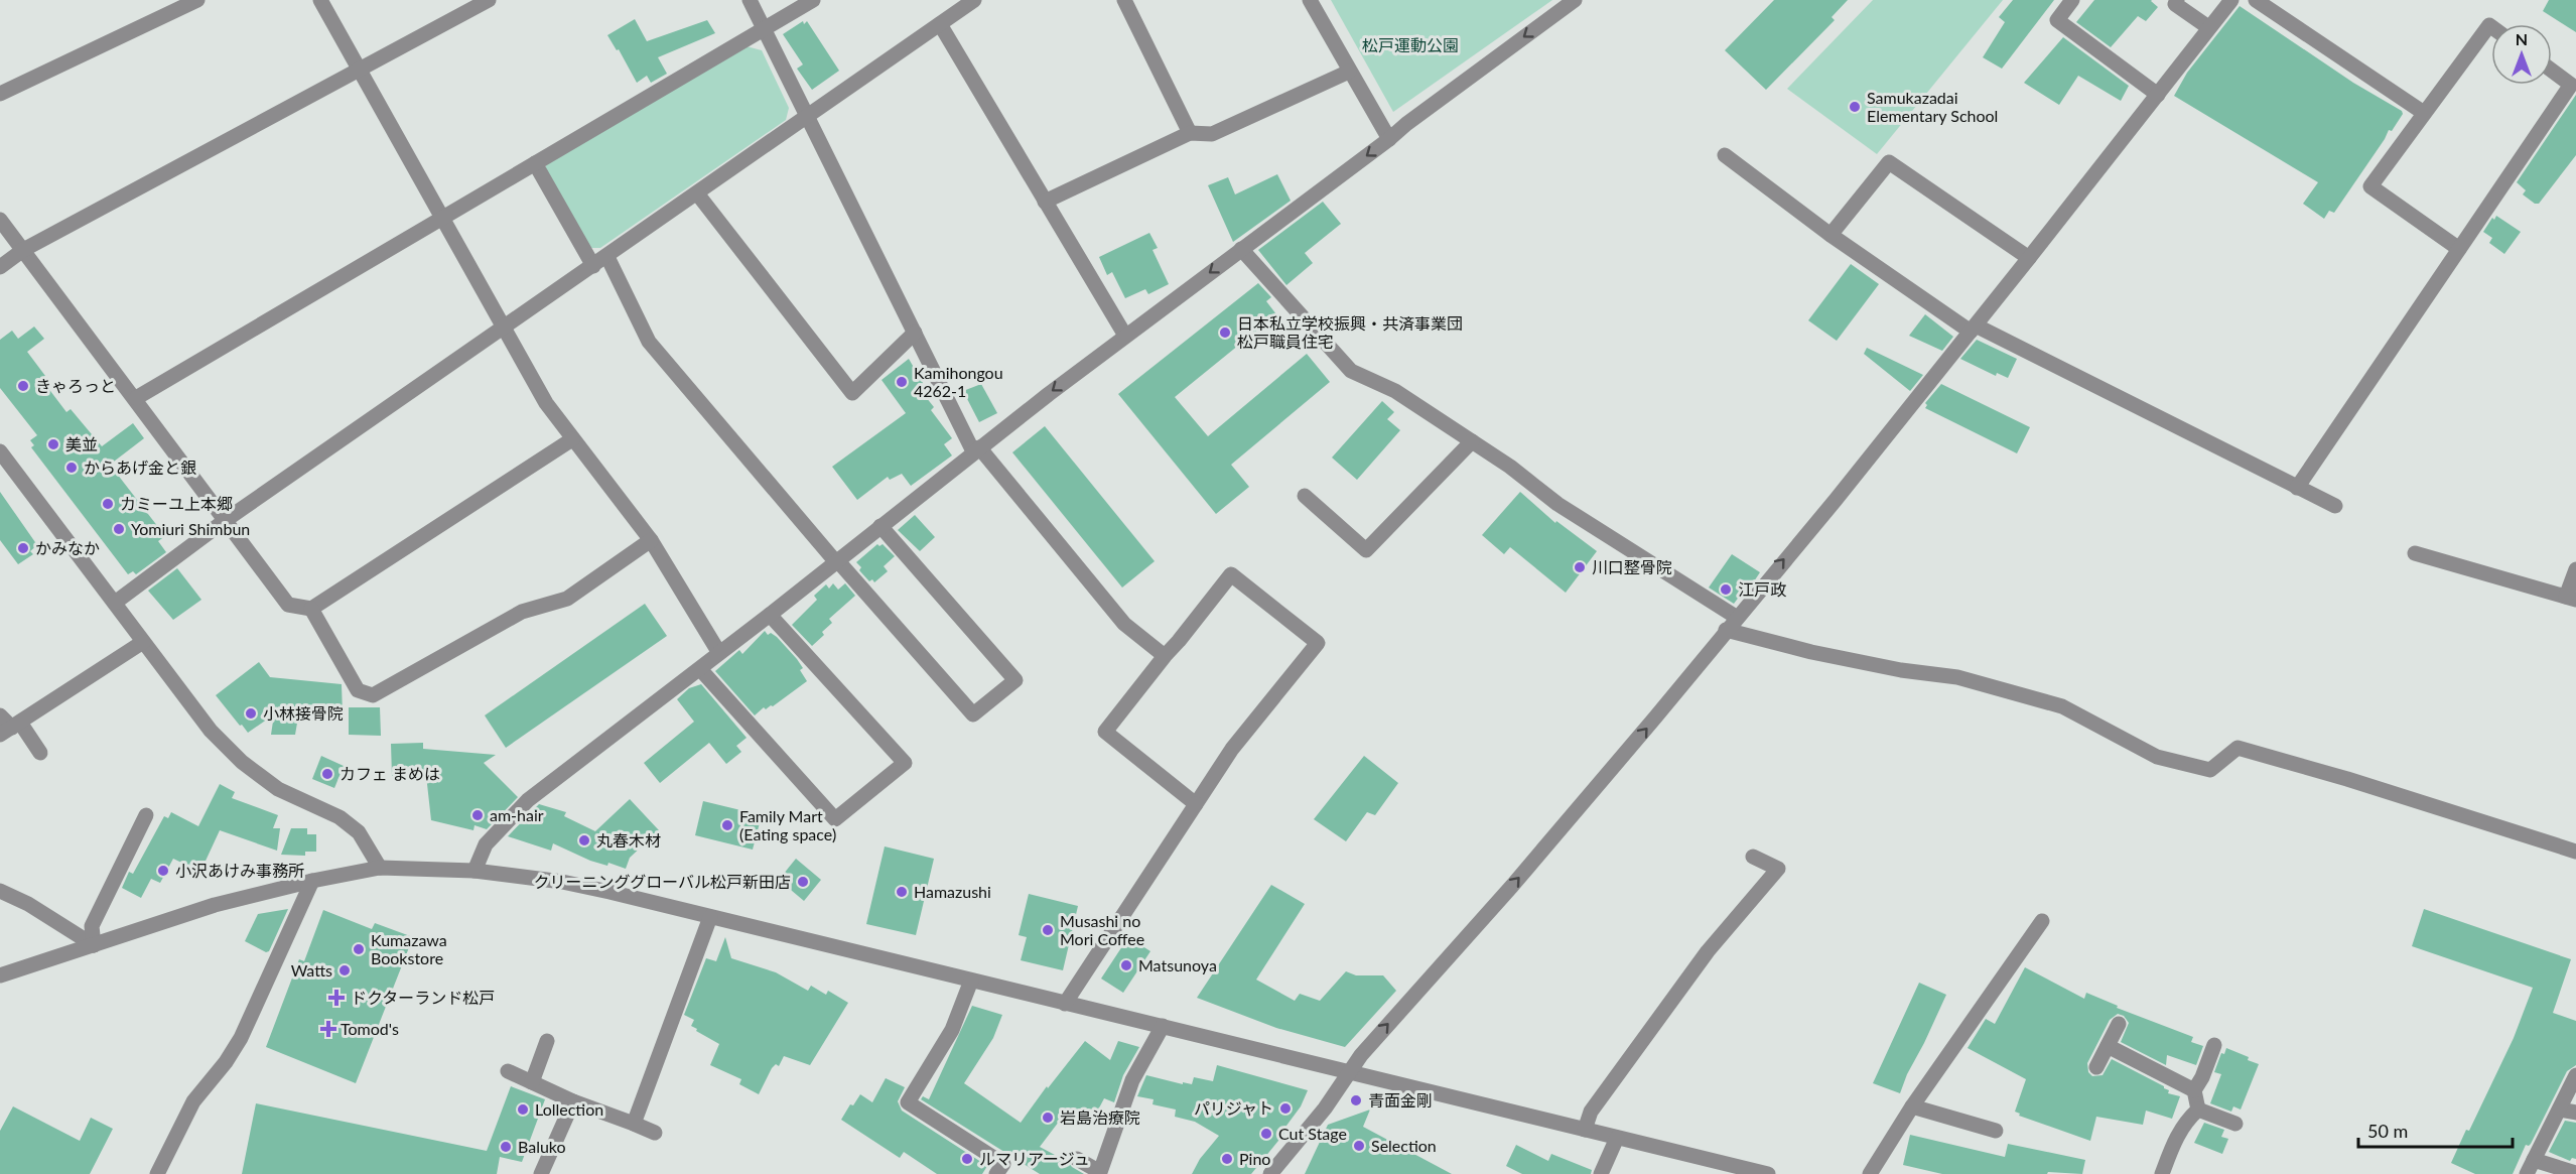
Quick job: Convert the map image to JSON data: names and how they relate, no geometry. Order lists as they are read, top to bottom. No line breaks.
{"parks":["松戸運動公園"],"places":{"other":["Samukazadai Elementary School","日本私立学校振興・共済事業団 松戸職員住宅","Kamihongou 4262-1","きゃろっと","美並","からあげ金と銀","カミーユ上本郷","Yomiuri Shimbun","かみなか","川口整骨院","江戸政","小林接骨院","カフェ まめは","am-hair","Family Mart (Eating space)","丸春木材","小沢あけみ事務所","クリーニンググローバル松戸新田店","Hamazushi","Musashi no Mori Coffee","Kumazawa Bookstore","Matsunoya","Watts","青面金剛","パリジャト","Lollection","岩島治療院","Cut Stage","Selection","Baluko","ルマリアージュ","Pino"],"health":["ドクターランド松戸","Tomod's"]},"scale_bar":"50 m","north":"top"}
